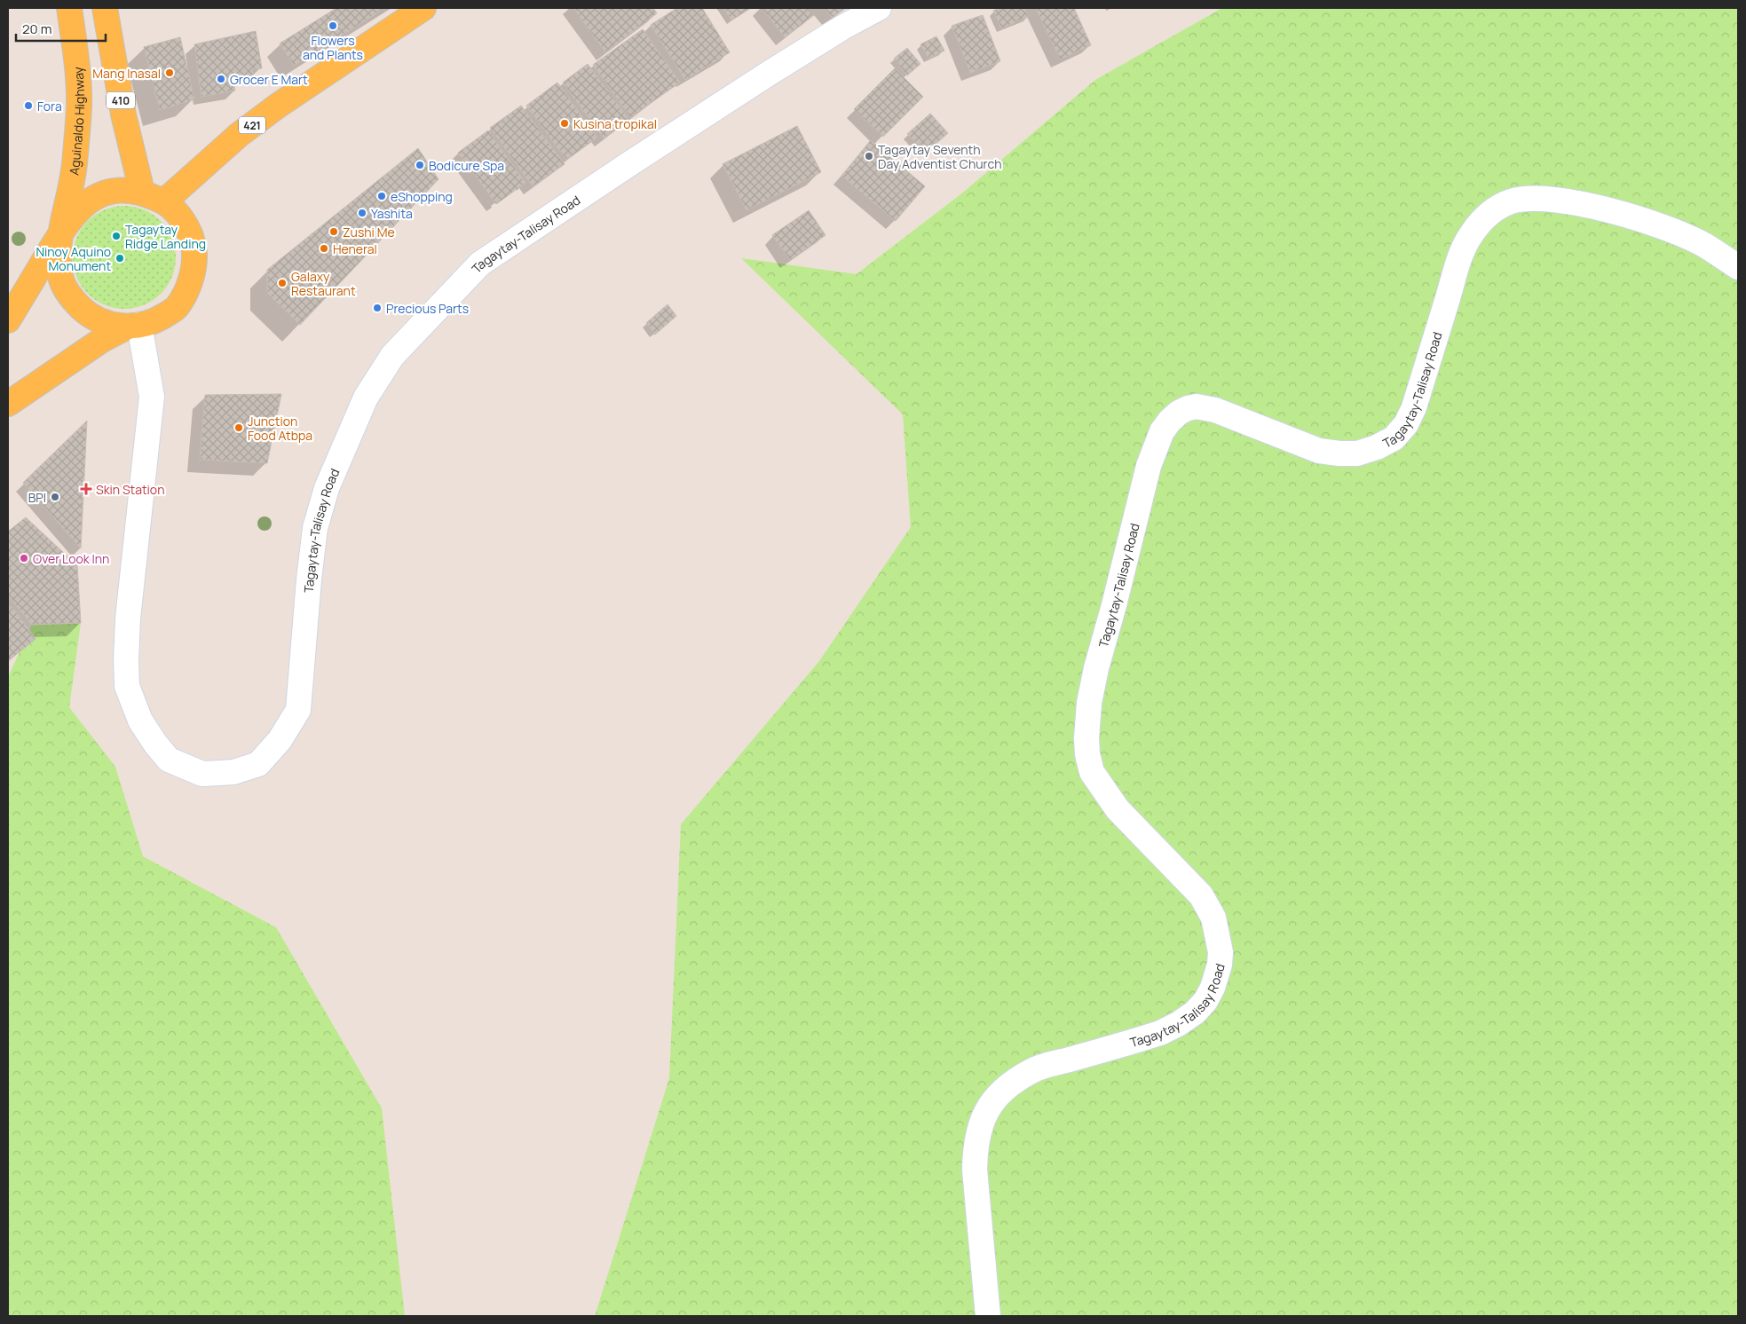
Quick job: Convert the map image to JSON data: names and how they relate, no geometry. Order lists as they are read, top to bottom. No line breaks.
{"streets":{"main road":["410","Aguinaldo Highway","421","Tagaytay-Talisay Road"]},"crossings":[["410","Aguinaldo Highway"],["410","421"],["410","Tagaytay-Talisay Road"],["Aguinaldo Highway","421"],["Aguinaldo Highway","Tagaytay-Talisay Road"],["421","Tagaytay-Talisay Road"]],"places":{"other":["Flowers and Plants","Mang Inasal","Grocer E Mart","Fora","Kusina tropikal","Tagaytay Seventh Day Adventist Church","Bodicure Spa","eShopping","Yashita","Zushi Me","Tagaytay Ridge Landing","Heneral","Ninoy Aquino Monument","Galaxy Restaurant","Precious Parts","Junction Food Atbpa","BPI","Over Look Inn"],"health":["Skin Station"]},"scale_bar":"20 m"}
